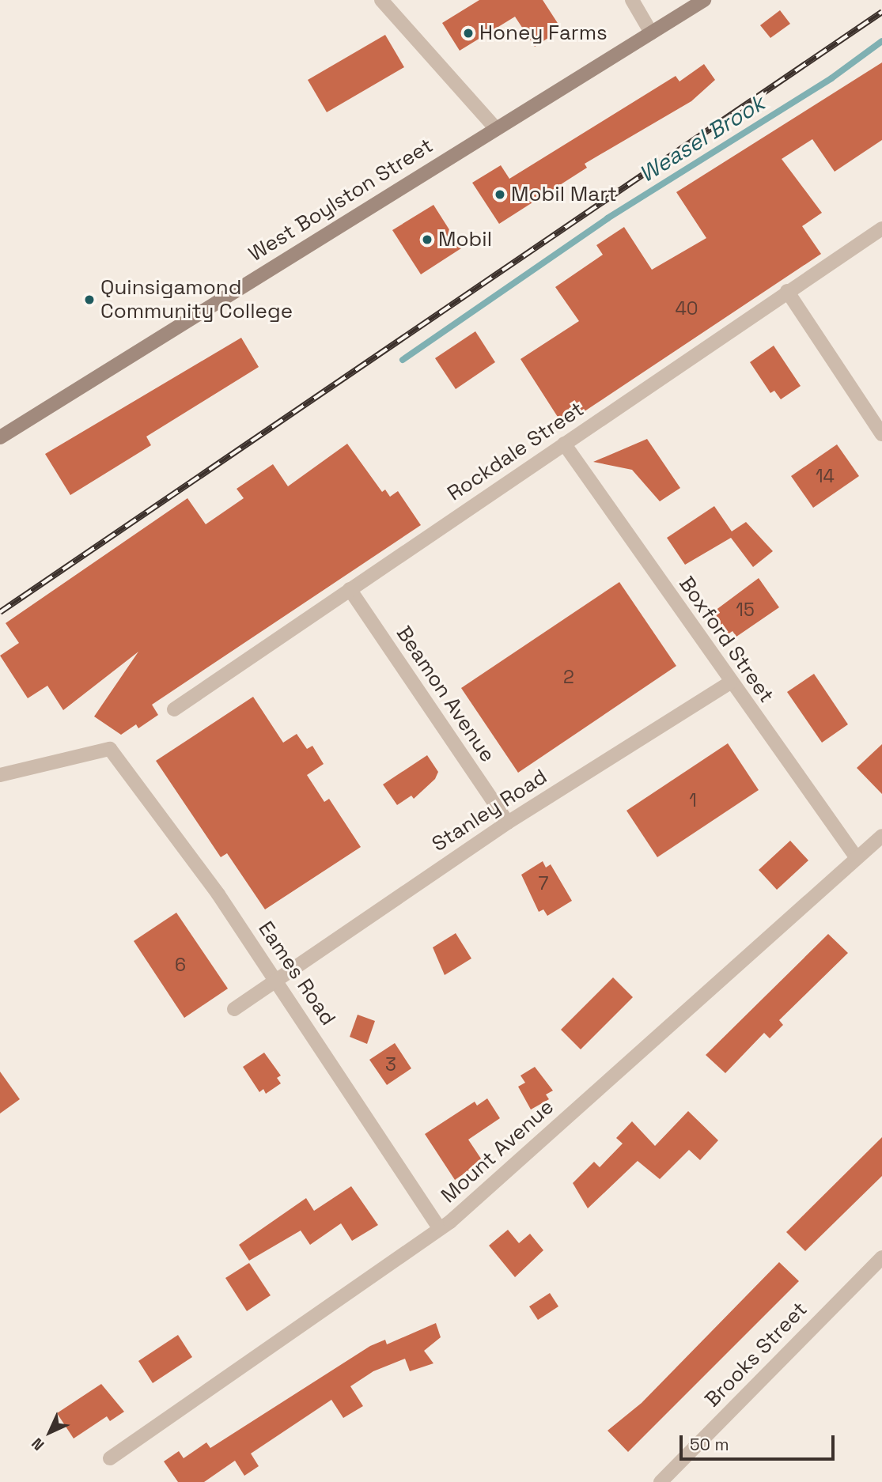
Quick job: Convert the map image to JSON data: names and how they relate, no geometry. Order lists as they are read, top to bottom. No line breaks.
{"streets":{"main road":["West Boylston Street"],"street":["Rockdale Street","Boxford Street","Beamon Avenue","Stanley Road","Eames Road","Mount Avenue","Brooks Street"]},"crossings":[["Rockdale Street","Boxford Street"],["Rockdale Street","Beamon Avenue"],["Boxford Street","Stanley Road"],["Boxford Street","Mount Avenue"],["Beamon Avenue","Stanley Road"],["Stanley Road","Eames Road"],["Eames Road","Mount Avenue"]],"water":["Weasel Brook"],"places":["Honey Farms","Mobil Mart","Mobil","Quinsigamond Community College"],"house_numbers":["40","14","15","2","1","7","6","3"],"scale_bar":"50 m","north":"bottom left"}
